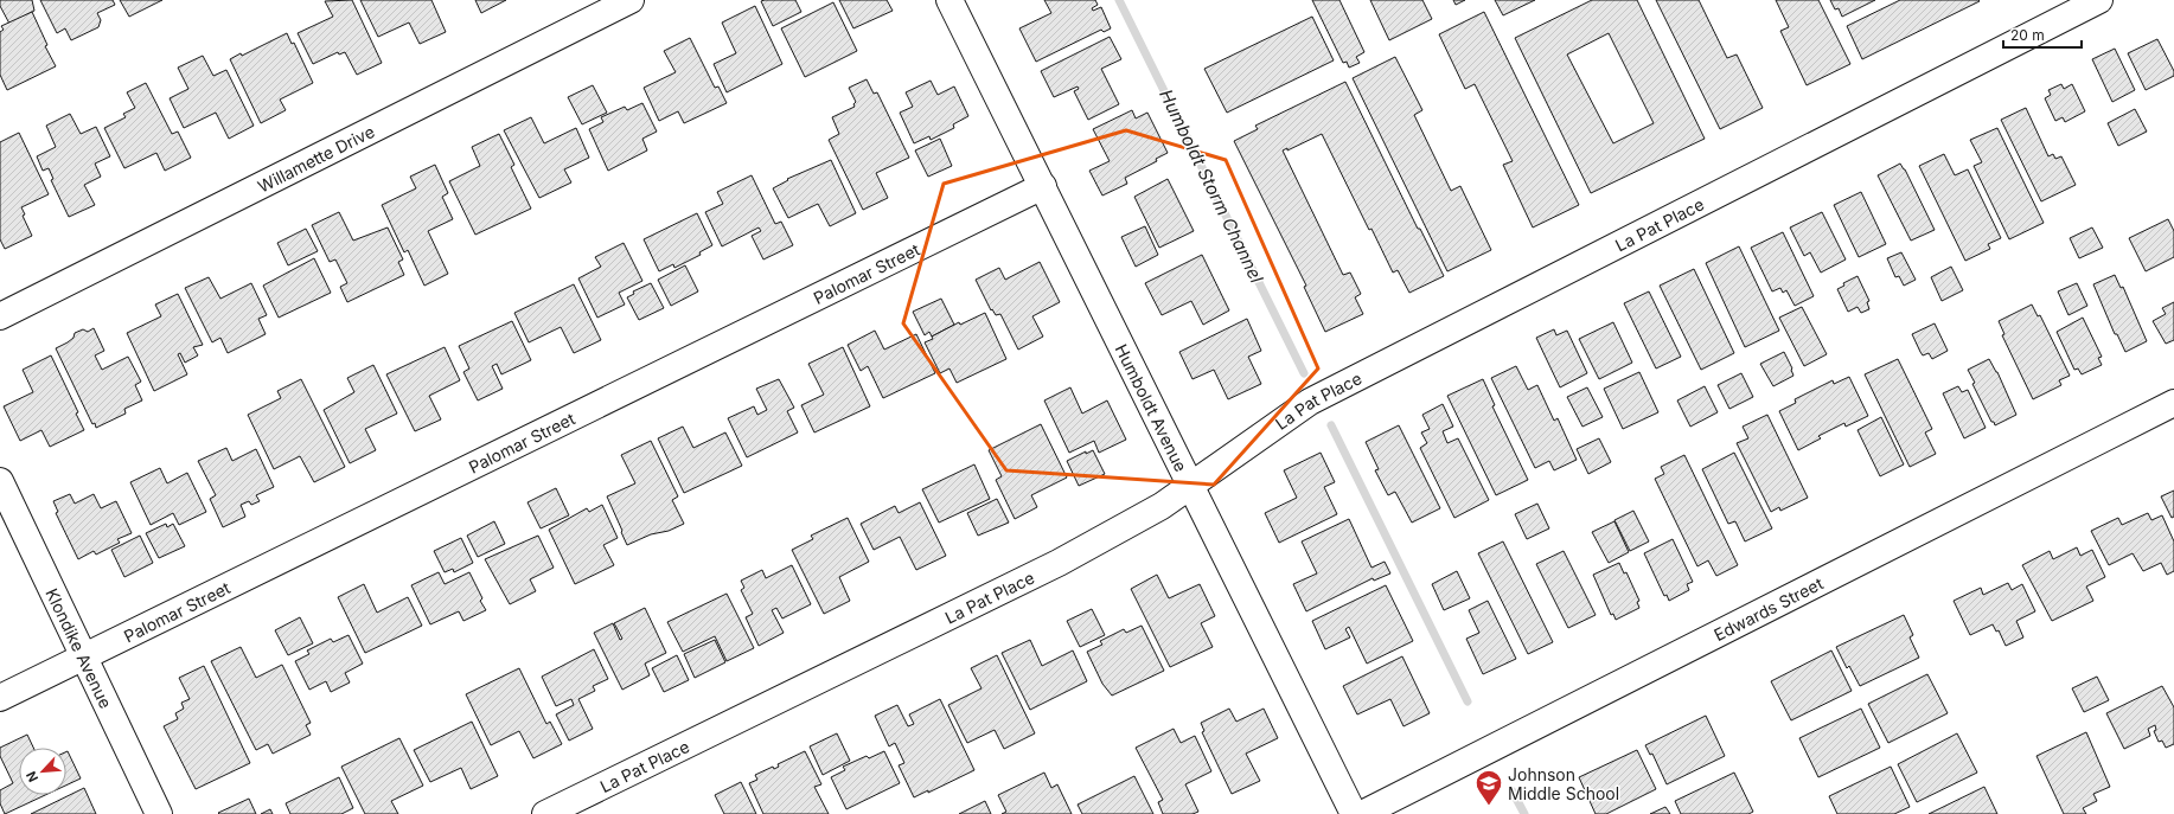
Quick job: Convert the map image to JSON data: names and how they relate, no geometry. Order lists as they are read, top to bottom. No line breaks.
{"streets":{"street":["Willamette Drive","La Pat Place","Palomar Street","Humboldt Avenue","Edwards Street","Klondike Avenue"]},"crossings":[["La Pat Place","Humboldt Avenue"],["Palomar Street","Humboldt Avenue"],["Palomar Street","Klondike Avenue"]],"water":["Humboldt Storm Channel"],"places":{"school or university":["Johnson Middle School"]},"scale_bar":"20 m","north":"bottom left"}
